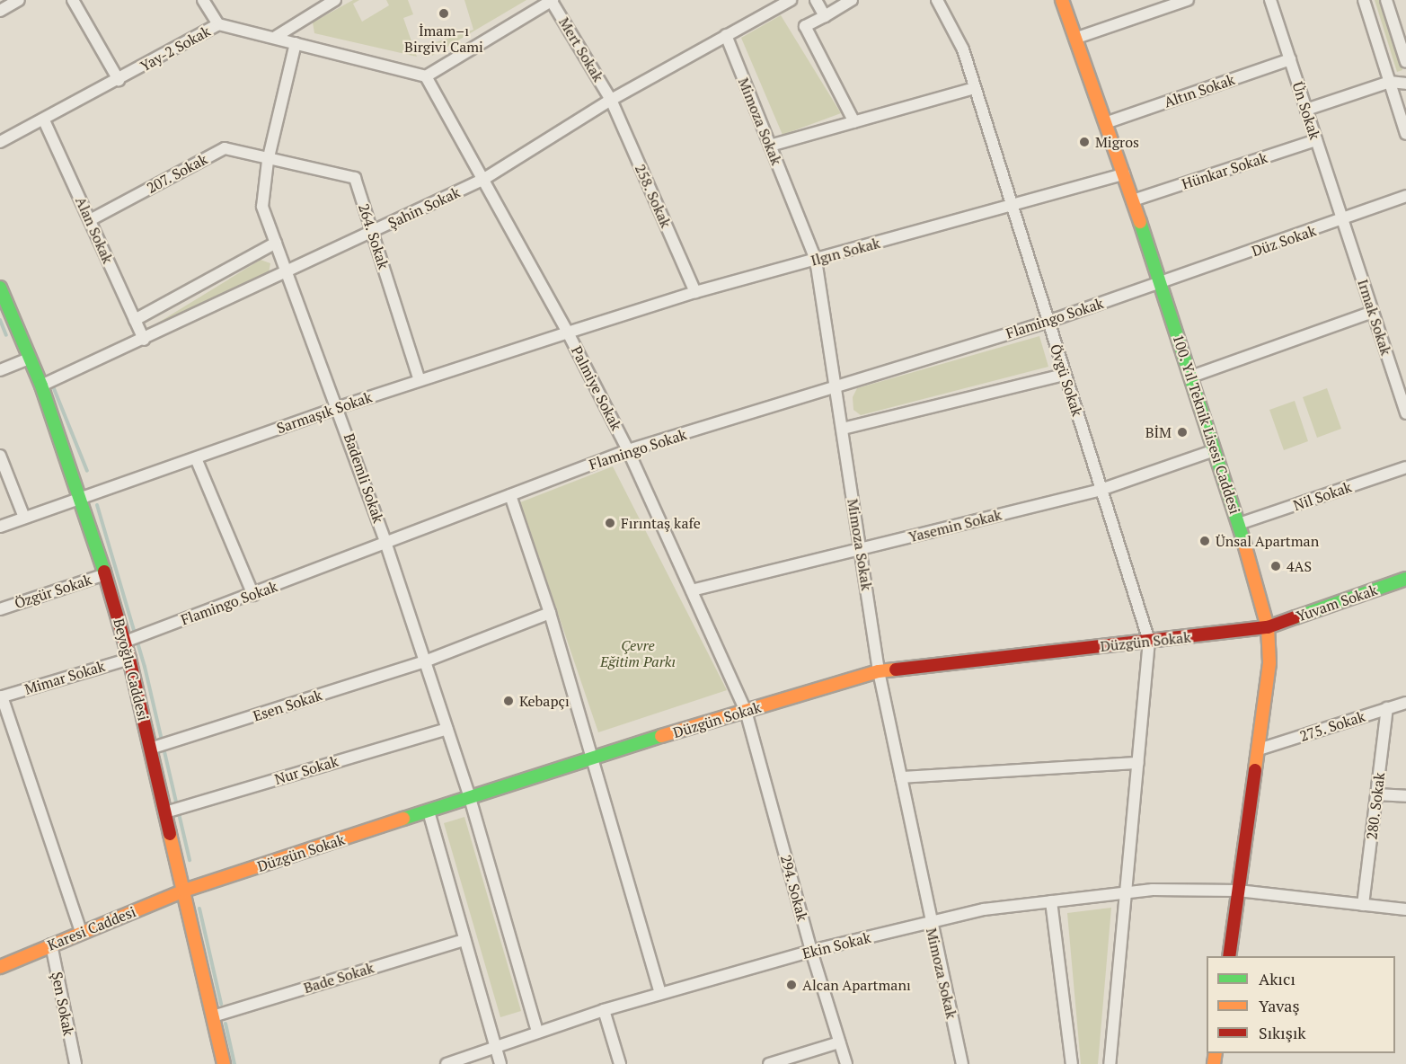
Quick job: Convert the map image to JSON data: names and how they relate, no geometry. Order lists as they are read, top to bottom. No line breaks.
{"streets":{"main road":["100. Yıl Teknik Lisesi Caddesi","Yuvam Sokak","Düzgün Sokak","Beyoğlu Caddesi","Karesi Caddesi"],"street":["Yay-2 Sokak","Mert Sokak","Altın Sokak","Ün Sokak","Mimoza Sokak","Hünkar Sokak","207. Sokak","258. Sokak","Şahin Sokak","Alan Sokak","264. Sokak","Düz Sokak","Ilgın Sokak","Irmak Sokak","Flamingo Sokak","Övgü Sokak","Palmiye Sokak","Sarmaşık Sokak","Bademli Sokak","Nil Sokak","Yasemin Sokak","Özgür Sokak","Mimar Sokak","Esen Sokak","275. Sokak","Nur Sokak","280. Sokak","294. Sokak","Ekin Sokak","Bade Sokak","Şen Sokak"]},"crossings":[["Yay-2 Sokak","Alan Sokak"],["Yay-2 Sokak","Palmiye Sokak"],["Yay-2 Sokak","Bademli Sokak"],["Mert Sokak","258. Sokak"],["Mert Sokak","Şahin Sokak"],["Altın Sokak","Ün Sokak"],["Altın Sokak","100. Yıl Teknik Lisesi Caddesi"],["Ün Sokak","Hünkar Sokak"],["Ün Sokak","Düz Sokak"],["Ün Sokak","Irmak Sokak"],["Mimoza Sokak","Şahin Sokak"],["Mimoza Sokak","Ilgın Sokak"],["Mimoza Sokak","Flamingo Sokak"],["Mimoza Sokak","Yasemin Sokak"],["Mimoza Sokak","Düzgün Sokak"],["Mimoza Sokak","Ekin Sokak"],["Hünkar Sokak","100. Yıl Teknik Lisesi Caddesi"],["207. Sokak","Alan Sokak"],["207. Sokak","264. Sokak"],["207. Sokak","Bademli Sokak"],["258. Sokak","Şahin Sokak"],["258. Sokak","Ilgın Sokak"],["Şahin Sokak","Alan Sokak"],["Şahin Sokak","264. Sokak"],["Şahin Sokak","Palmiye Sokak"],["Şahin Sokak","Bademli Sokak"],["Şahin Sokak","Beyoğlu Caddesi"],["264. Sokak","Sarmaşık Sokak"],["264. Sokak","Bademli Sokak"],["Düz Sokak","Irmak Sokak"],["Düz Sokak","Flamingo Sokak"],["Düz Sokak","100. Yıl Teknik Lisesi Caddesi"],["Ilgın Sokak","Övgü Sokak"],["Ilgın Sokak","Palmiye Sokak"],["Ilgın Sokak","Sarmaşık Sokak"],["Ilgın Sokak","100. Yıl Teknik Lisesi Caddesi"],["Flamingo Sokak","Övgü Sokak"],["Flamingo Sokak","Palmiye Sokak"],["Flamingo Sokak","100. Yıl Teknik Lisesi Caddesi"],["Flamingo Sokak","Bademli Sokak"],["Flamingo Sokak","Beyoğlu Caddesi"],["Övgü Sokak","Yasemin Sokak"],["Övgü Sokak","Düzgün Sokak"],["Palmiye Sokak","Sarmaşık Sokak"],["Palmiye Sokak","Yasemin Sokak"],["Palmiye Sokak","Düzgün Sokak"],["Palmiye Sokak","294. Sokak"],["Sarmaşık Sokak","Bademli Sokak"],["Sarmaşık Sokak","Beyoğlu Caddesi"],["100. Yıl Teknik Lisesi Caddesi","Nil Sokak"],["100. Yıl Teknik Lisesi Caddesi","Yasemin Sokak"],["100. Yıl Teknik Lisesi Caddesi","Yuvam Sokak"],["100. Yıl Teknik Lisesi Caddesi","Düzgün Sokak"],["100. Yıl Teknik Lisesi Caddesi","275. Sokak"],["100. Yıl Teknik Lisesi Caddesi","Ekin Sokak"],["Bademli Sokak","Düzgün Sokak"],["Bademli Sokak","Esen Sokak"],["Bademli Sokak","Nur Sokak"],["Bademli Sokak","Ekin Sokak"],["Özgür Sokak","Beyoğlu Caddesi"],["Yuvam Sokak","Düzgün Sokak"],["Düzgün Sokak","Beyoğlu Caddesi"],["Düzgün Sokak","294. Sokak"],["Düzgün Sokak","Karesi Caddesi"],["Beyoğlu Caddesi","Mimar Sokak"],["Beyoğlu Caddesi","Esen Sokak"],["Beyoğlu Caddesi","Nur Sokak"],["Beyoğlu Caddesi","Karesi Caddesi"],["Beyoğlu Caddesi","Bade Sokak"],["275. Sokak","280. Sokak"],["280. Sokak","Ekin Sokak"],["294. Sokak","Ekin Sokak"],["Karesi Caddesi","Şen Sokak"]],"parks":["Çevre Eğitim Parkı"],"places":["İmam–ı Birgivi Cami","Migros","BİM","Fırıntaş kafe","Ünsal Apartman","4AS","Kebapçı","Alcan Apartmanı"],"legend":["Akıcı","Yavaş","Sıkışık"]}
